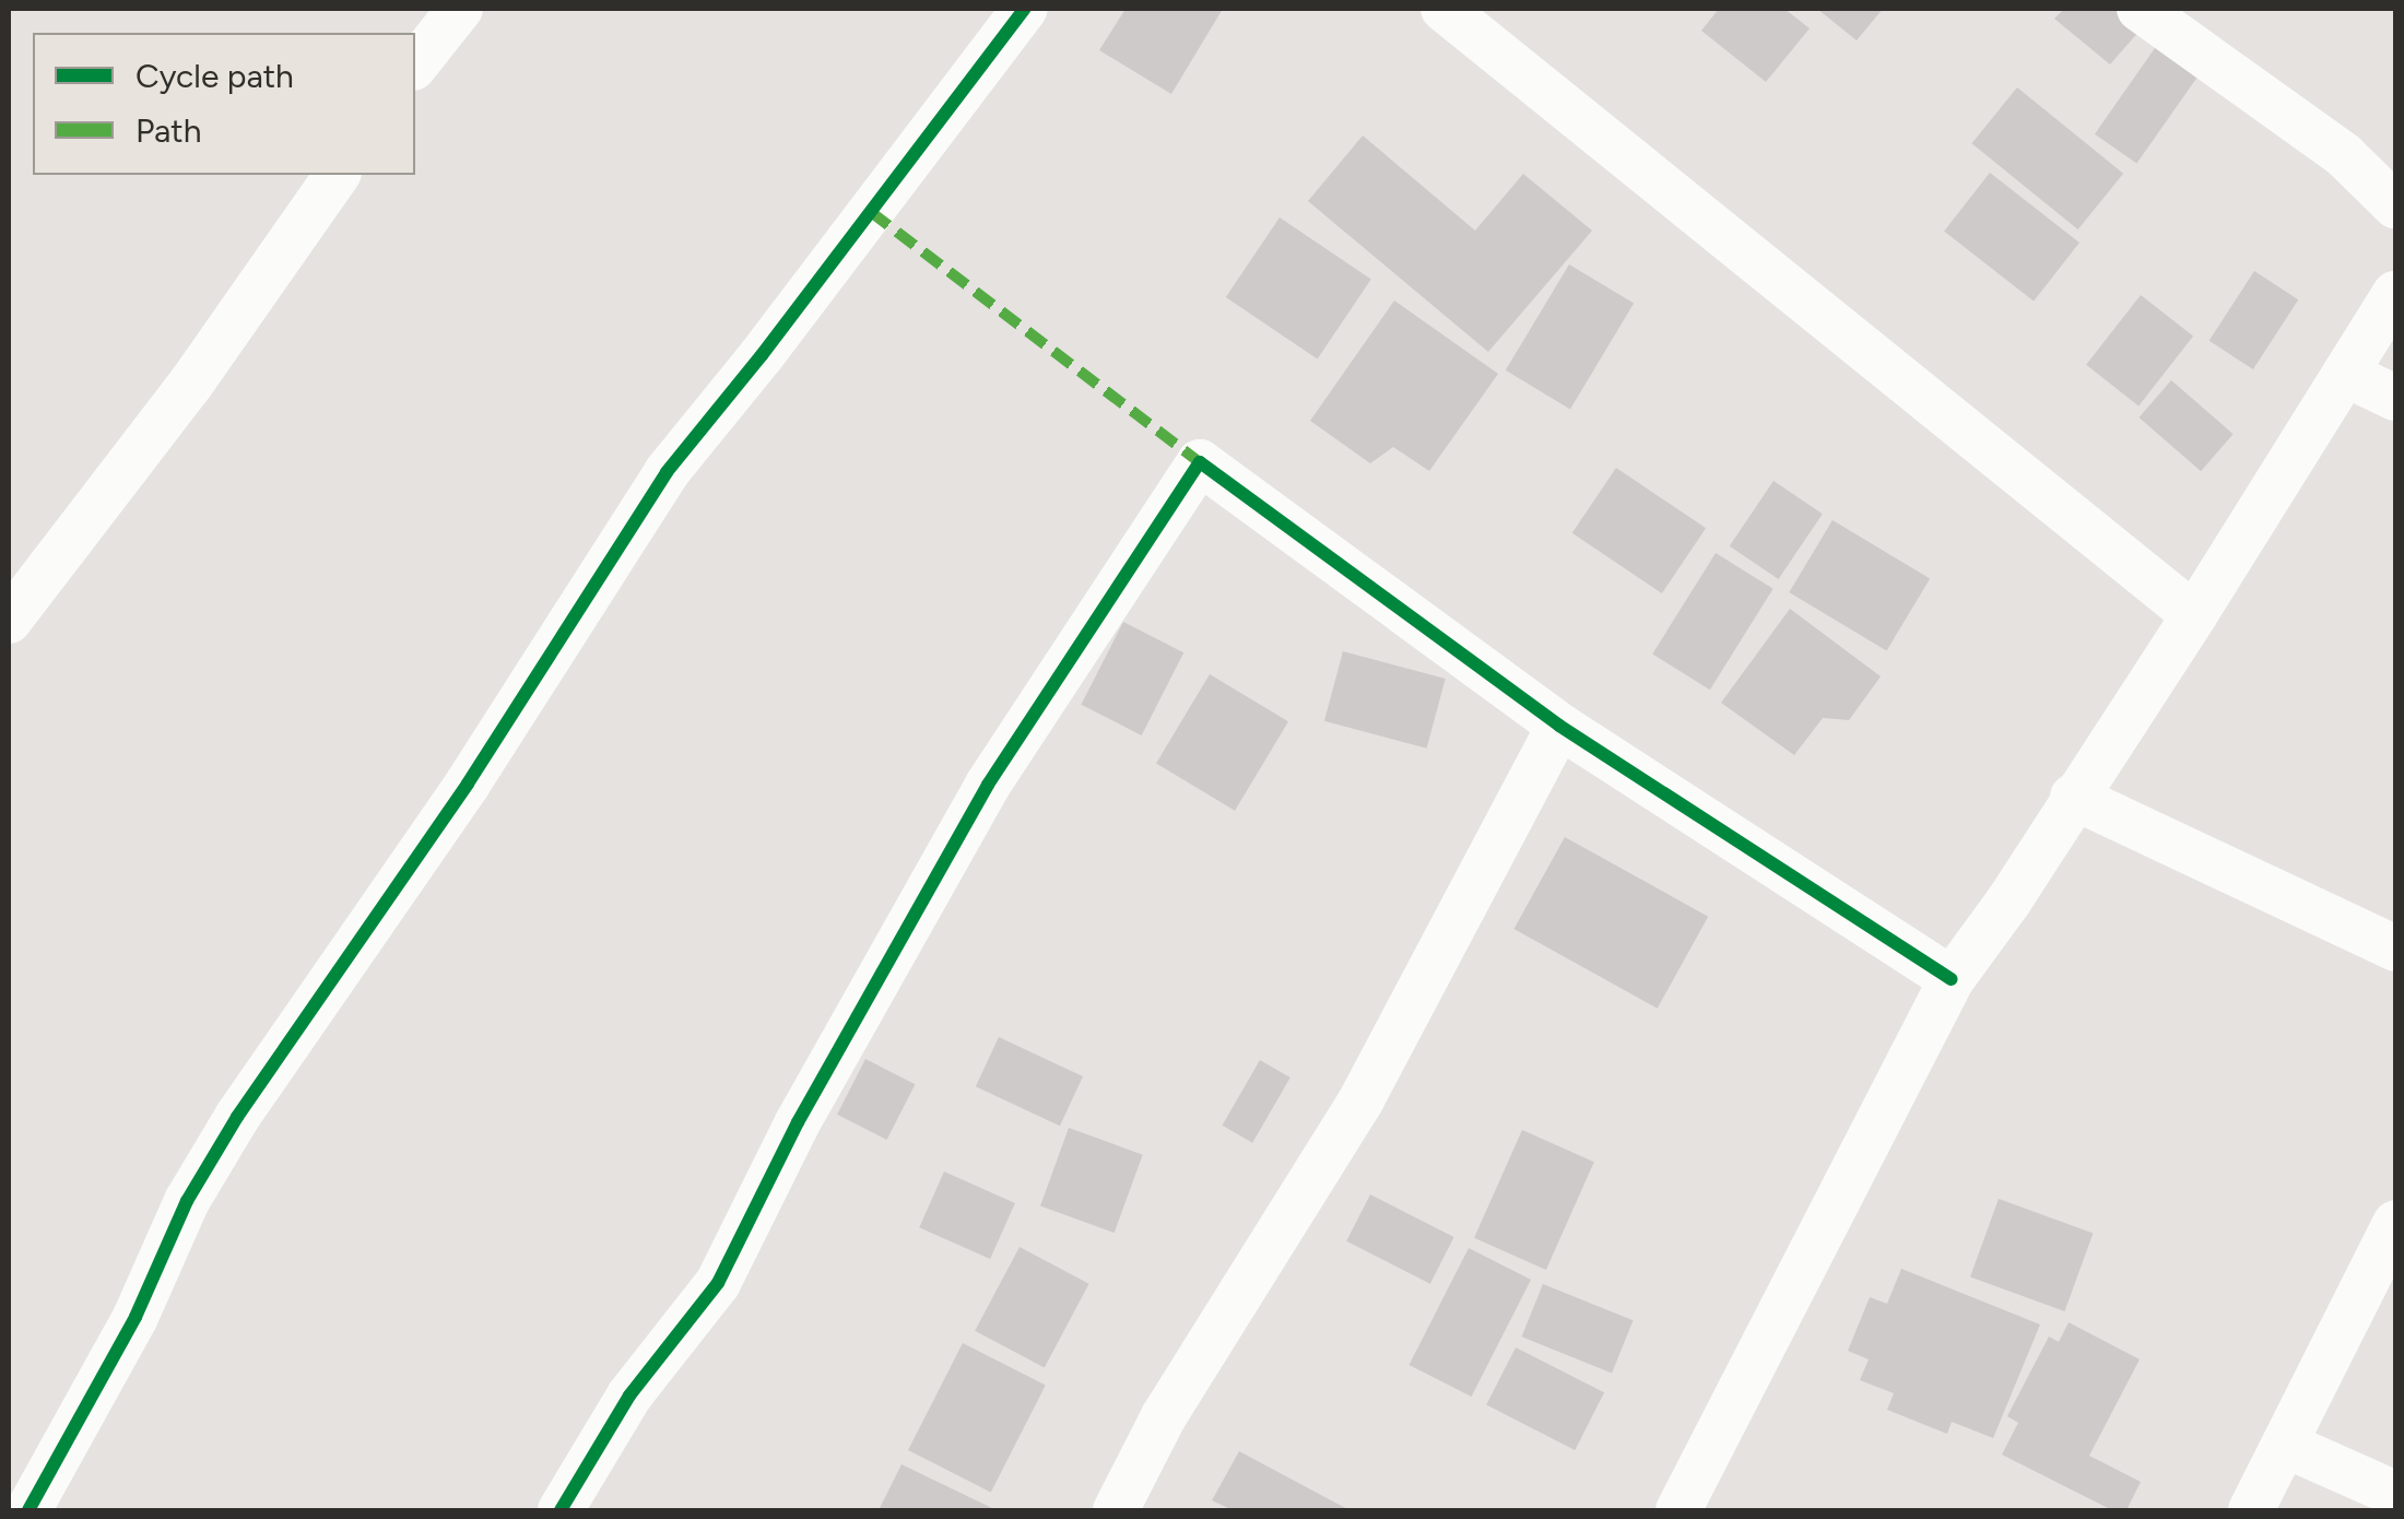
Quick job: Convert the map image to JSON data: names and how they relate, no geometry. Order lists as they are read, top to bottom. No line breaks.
{"legend":["Cycle path","Path"]}
